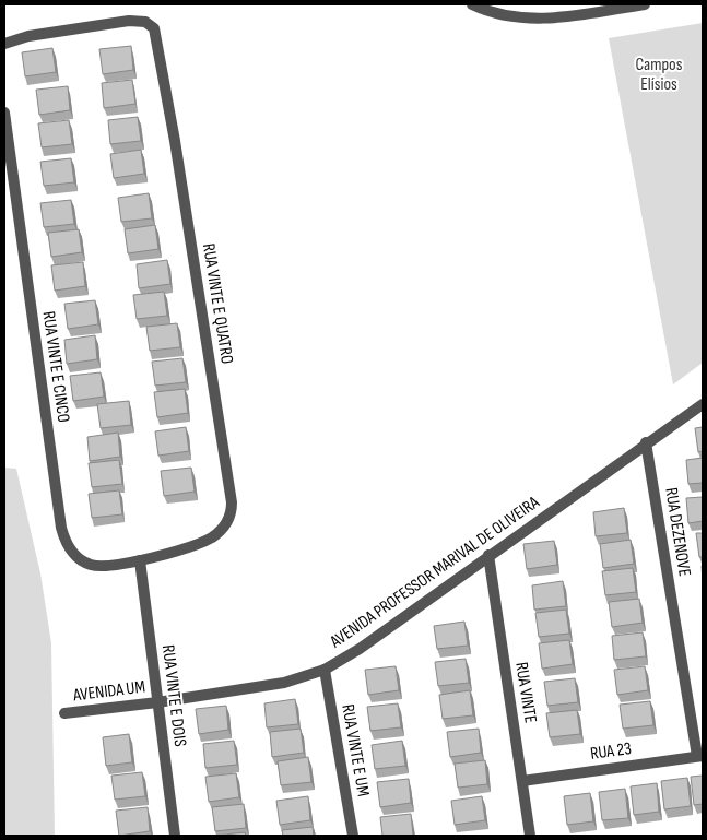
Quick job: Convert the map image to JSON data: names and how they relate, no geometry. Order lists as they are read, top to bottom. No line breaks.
{"streets":{"street":["RUA VINTE E QUATRO","RUA VINTE E CINCO","RUA DEZENOVE","AVENIDA PROFESSOR MARIVAL DE OLIVEIRA","AVENIDA UM","RUA VINTE","RUA VINTE E DOIS","RUA VINTE E UM","RUA 23"]},"crossings":[["RUA VINTE E QUATRO","RUA VINTE E CINCO"],["RUA VINTE E QUATRO","RUA VINTE E DOIS"],["RUA VINTE E CINCO","RUA VINTE E DOIS"],["RUA DEZENOVE","AVENIDA PROFESSOR MARIVAL DE OLIVEIRA"],["RUA DEZENOVE","RUA 23"],["AVENIDA PROFESSOR MARIVAL DE OLIVEIRA","AVENIDA UM"],["AVENIDA PROFESSOR MARIVAL DE OLIVEIRA","RUA VINTE"],["AVENIDA PROFESSOR MARIVAL DE OLIVEIRA","RUA VINTE E DOIS"],["AVENIDA PROFESSOR MARIVAL DE OLIVEIRA","RUA VINTE E UM"],["AVENIDA UM","RUA VINTE E DOIS"],["RUA VINTE","RUA 23"]],"parks":["Campos Elísios"]}
